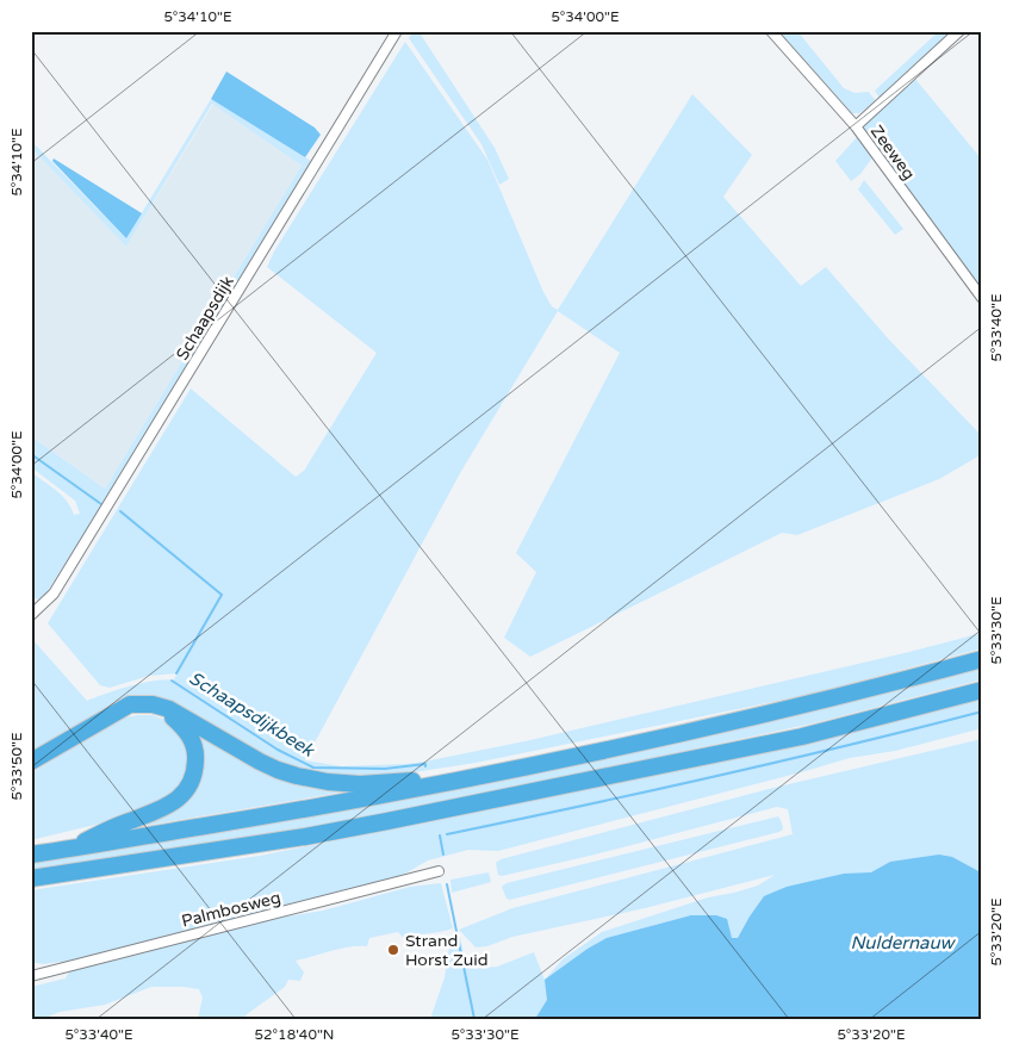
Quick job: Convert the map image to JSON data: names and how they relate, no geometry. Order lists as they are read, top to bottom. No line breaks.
{"streets":{"street":["Zeeweg","Schaapsdijk","Palmbosweg"]},"water":["Schaapsdijkbeek","Nuldernauw"],"places":["Strand Horst Zuid"],"coordinates":["5°34'10\"E","5°34'00\"E","5°33'40\"E","5°33'30\"E","5°33'50\"E","5°33'20\"E","52°18'40\"N"]}
